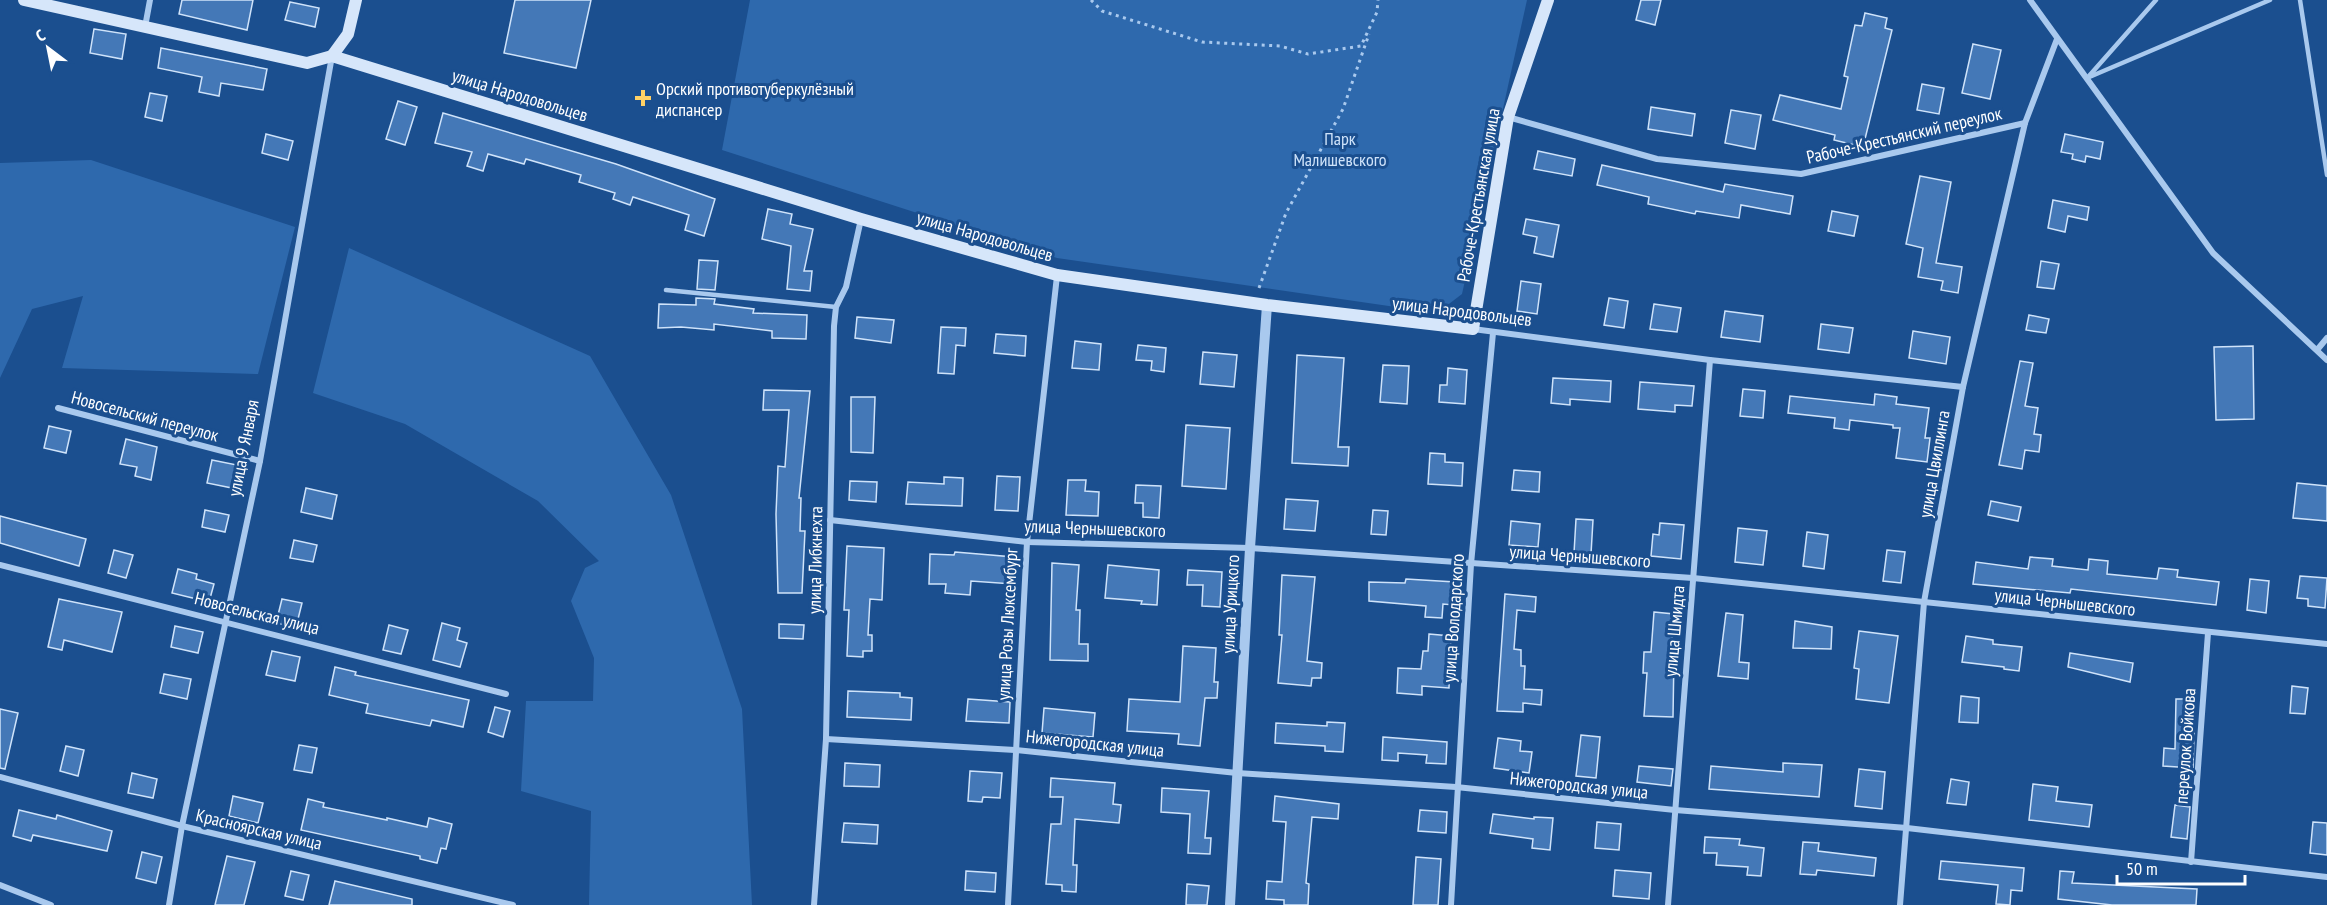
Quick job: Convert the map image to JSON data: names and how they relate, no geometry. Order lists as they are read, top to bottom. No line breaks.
{"streets":{"main road":["улица Народовольцев","Рабоче-Крестьянская улица","улица 9 Января"],"street":["Рабоче-Крестьянский переулок","Новосельский переулок","улица Цвиллинга","улица Чернышевского","улица Либкнехта","улица Урицкого","Новосельская улица","улица Володарского","улица Розы Люксембург","улица Шмидта","Нижегородская улица","переулок Войкова","Красноярская улица"]},"crossings":[["улица Народовольцев","Рабоче-Крестьянская улица"],["улица Народовольцев","улица 9 Января"],["улица Народовольцев","улица Цвиллинга"],["улица Народовольцев","улица Либкнехта"],["улица Народовольцев","улица Урицкого"],["улица Народовольцев","улица Володарского"],["улица Народовольцев","улица Розы Люксембург"],["улица Народовольцев","улица Шмидта"],["Рабоче-Крестьянский переулок","Рабоче-Крестьянская улица"],["Рабоче-Крестьянский переулок","улица Цвиллинга"],["Новосельский переулок","улица 9 Января"],["улица 9 Января","Новосельская улица"],["улица 9 Января","Красноярская улица"],["улица Цвиллинга","улица Чернышевского"],["улица Цвиллинга","Нижегородская улица"],["улица Чернышевского","улица Либкнехта"],["улица Чернышевского","улица Урицкого"],["улица Чернышевского","улица Володарского"],["улица Чернышевского","улица Розы Люксембург"],["улица Чернышевского","улица Шмидта"],["улица Чернышевского","переулок Войкова"],["улица Либкнехта","Нижегородская улица"],["улица Урицкого","Нижегородская улица"],["улица Володарского","Нижегородская улица"],["улица Розы Люксембург","Нижегородская улица"],["улица Шмидта","Нижегородская улица"],["Нижегородская улица","переулок Войкова"]],"parks":["Парк Малишевского"],"places":{"health":["Орский противотуберкулёзный диспансер"]},"scale_bar":"50 m","north":"top left"}
